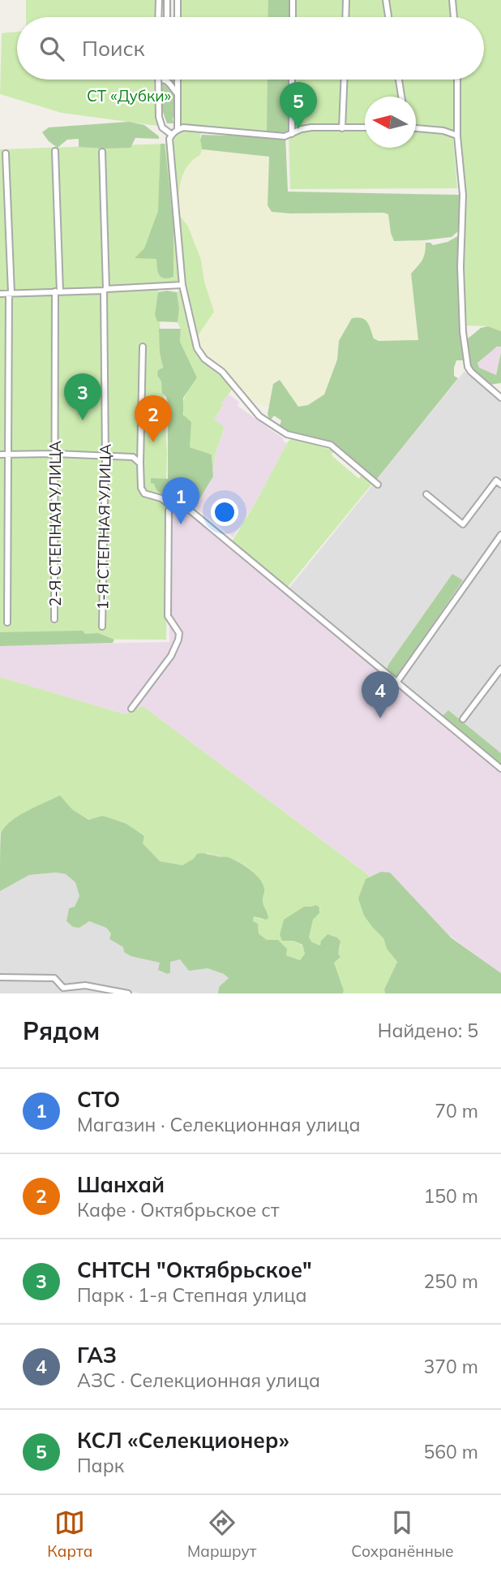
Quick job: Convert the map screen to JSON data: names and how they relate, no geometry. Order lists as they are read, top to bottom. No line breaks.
{"streets":{"street":["2-Я СТЕПНАЯ УЛИЦА","1-Я СТЕПНАЯ УЛИЦА"]},"parks":["СТ «Дубки»"],"north":"left","page":{"search":"Поиск","pins":["5","3","2","1","4"],"heading":["Рядом","Найдено: 5"],"list":[{"mark":"1","name":"СТО","note":"Магазин · Селекционная улица","value":"70 m"},{"mark":"2","name":"Шанхай","note":"Кафе · Октябрьское ст","value":"150 m"},{"mark":"3","name":"СНТСН \"Октябрьское\"","note":"Парк · 1-я Степная улица","value":"250 m"},{"mark":"4","name":"ГАЗ","note":"АЗС · Селекционная улица","value":"370 m"},{"mark":"5","name":"КСЛ «Селекционер»","note":"Парк","value":"560 m"}],"nav":["Карта","Маршрут","Сохранённые"]}}
